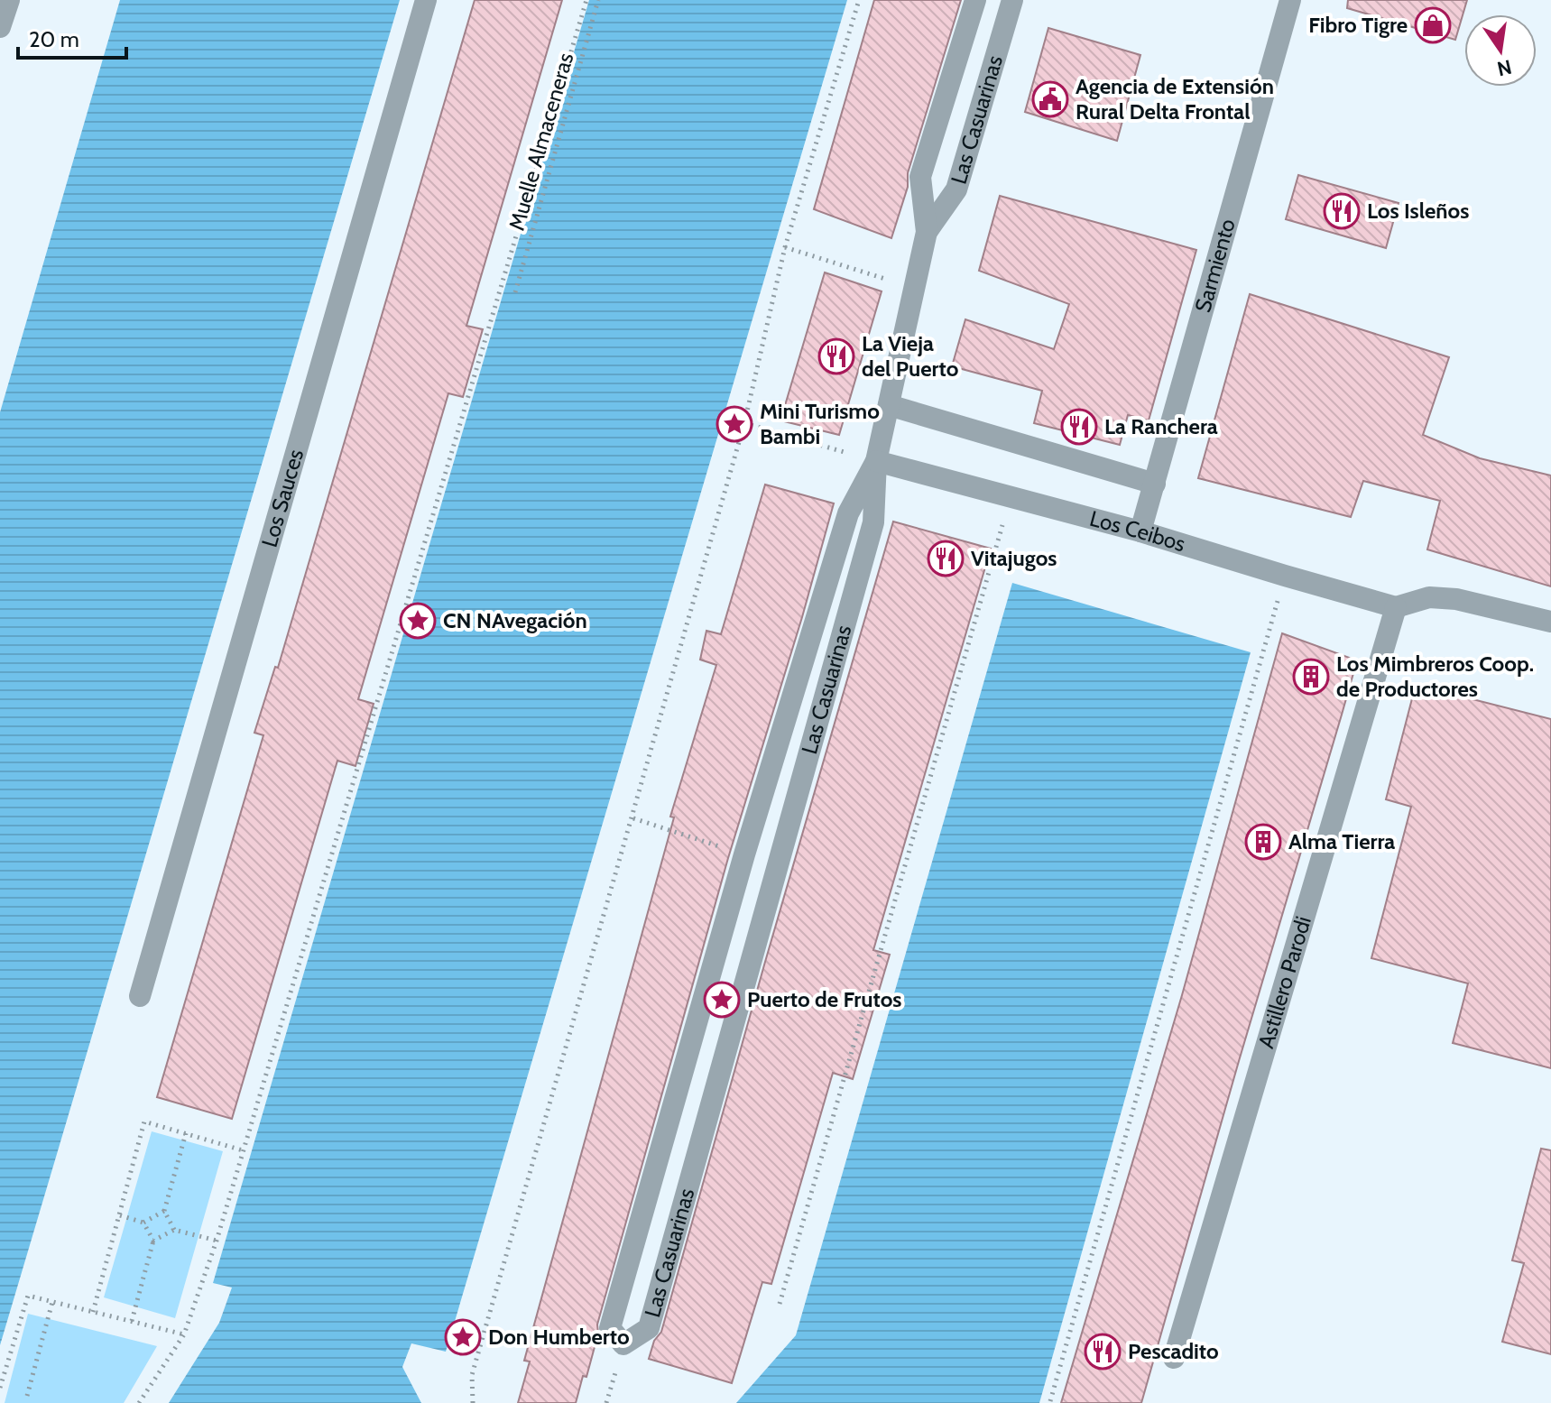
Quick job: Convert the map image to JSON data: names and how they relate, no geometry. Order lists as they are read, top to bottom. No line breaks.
{"streets":{"street":["Las Casuarinas","Sarmiento","Los Sauces","Los Ceibos","Astillero Parodi"],"path":["Muelle Almaceneras"]},"crossings":[["Las Casuarinas","Los Ceibos"],["Sarmiento","Los Ceibos"],["Los Ceibos","Astillero Parodi"]],"places":{"shop":["Fibro Tigre"],"public building":["Agencia de Extensión Rural Delta Frontal"],"restaurant":["Los Isleños","La Vieja del Puerto","La Ranchera","Vitajugos","Pescadito"],"place":["Mini Turismo Bambi","CN NAvegación","Puerto de Frutos","Don Humberto"],"building":["Los Mimbreros Coop. de Productores","Alma Tierra"]},"scale_bar":"20 m","north":"bottom"}
